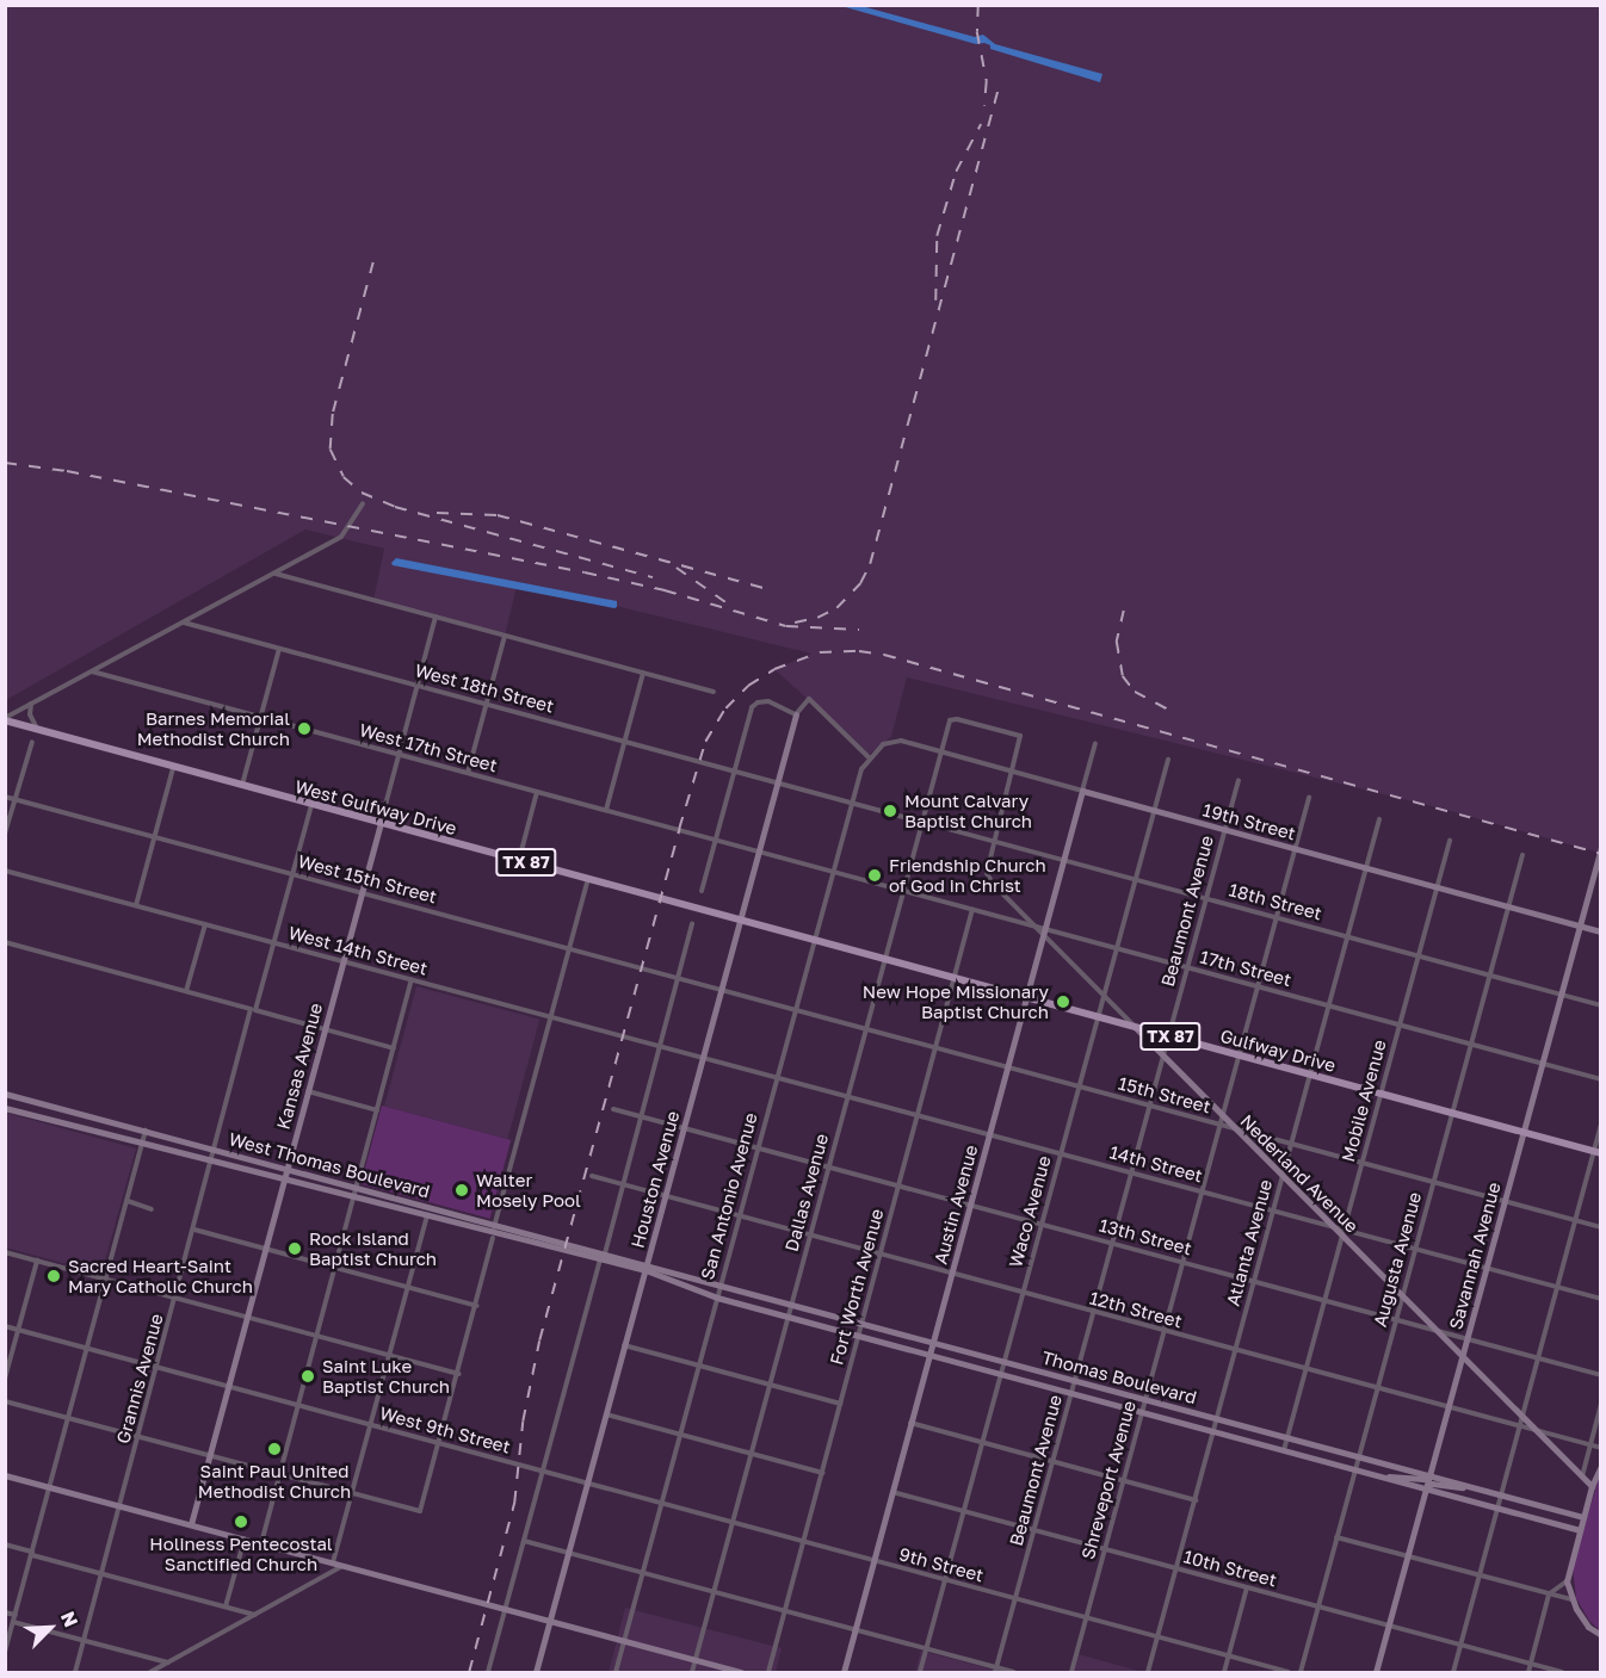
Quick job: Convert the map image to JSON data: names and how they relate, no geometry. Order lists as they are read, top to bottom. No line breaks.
{"streets":{"main road":["West Gulfway Drive","TX 87","Gulfway Drive"],"street":["West 18th Street","West 17th Street","19th Street","West 15th Street","18th Street","Beaumont Avenue","West 14th Street","17th Street","Kansas Avenue","15th Street","Mobile Avenue","14th Street","West Thomas Boulevard","Nederland Avenue","Houston Avenue","Dallas Avenue","San Antonio Avenue","Austin Avenue","Waco Avenue","13th Street","Atlanta Avenue","Savannah Avenue","Augusta Avenue","Fort Worth Avenue","12th Street","Thomas Boulevard","Grannis Avenue","West 9th Street","Shreveport Avenue","9th Street","10th Street"]},"crossings":[["West 18th Street","18th Street"],["West 18th Street","Kansas Avenue"],["West 18th Street","Houston Avenue"],["West 17th Street","Kansas Avenue"],["West 17th Street","Houston Avenue"],["West Gulfway Drive","Gulfway Drive"],["West Gulfway Drive","Kansas Avenue"],["West Gulfway Drive","Houston Avenue"],["West Gulfway Drive","Grannis Avenue"],["19th Street","Beaumont Avenue"],["19th Street","Mobile Avenue"],["19th Street","Houston Avenue"],["19th Street","Dallas Avenue"],["19th Street","San Antonio Avenue"],["19th Street","Austin Avenue"],["19th Street","Waco Avenue"],["19th Street","Atlanta Avenue"],["19th Street","Savannah Avenue"],["19th Street","Augusta Avenue"],["19th Street","Shreveport Avenue"],["West 15th Street","Kansas Avenue"],["West 15th Street","15th Street"],["West 15th Street","Houston Avenue"],["West 15th Street","Grannis Avenue"],["18th Street","Beaumont Avenue"],["18th Street","Mobile Avenue"],["18th Street","Nederland Avenue"],["18th Street","Houston Avenue"],["18th Street","Dallas Avenue"],["18th Street","San Antonio Avenue"],["18th Street","Austin Avenue"],["18th Street","Waco Avenue"],["18th Street","Atlanta Avenue"],["18th Street","Savannah Avenue"],["18th Street","Augusta Avenue"],["18th Street","Shreveport Avenue"],["Beaumont Avenue","17th Street"],["Beaumont Avenue","Gulfway Drive"],["Beaumont Avenue","15th Street"],["Beaumont Avenue","14th Street"],["Beaumont Avenue","Nederland Avenue"],["Beaumont Avenue","13th Street"],["Beaumont Avenue","12th Street"],["Beaumont Avenue","Thomas Boulevard"],["Beaumont Avenue","9th Street"],["Beaumont Avenue","10th Street"],["West 14th Street","Kansas Avenue"],["West 14th Street","14th Street"],["West 14th Street","Houston Avenue"],["West 14th Street","Grannis Avenue"],["17th Street","Mobile Avenue"],["17th Street","Nederland Avenue"],["17th Street","Austin Avenue"],["17th Street","Waco Avenue"],["17th Street","Atlanta Avenue"],["17th Street","Savannah Avenue"],["17th Street","Augusta Avenue"],["17th Street","Shreveport Avenue"],["Gulfway Drive","Mobile Avenue"],["Gulfway Drive","Nederland Avenue"],["Gulfway Drive","Houston Avenue"],["Gulfway Drive","Dallas Avenue"],["Gulfway Drive","San Antonio Avenue"],["Gulfway Drive","Austin Avenue"],["Gulfway Drive","Waco Avenue"],["Gulfway Drive","Atlanta Avenue"],["Gulfway Drive","Savannah Avenue"],["Gulfway Drive","Augusta Avenue"],["Gulfway Drive","Fort Worth Avenue"],["Gulfway Drive","Shreveport Avenue"],["Kansas Avenue","West Thomas Boulevard"],["Kansas Avenue","West 9th Street"],["15th Street","Mobile Avenue"],["15th Street","Nederland Avenue"],["15th Street","Houston Avenue"],["15th Street","Dallas Avenue"],["15th Street","San Antonio Avenue"],["15th Street","Austin Avenue"],["15th Street","Waco Avenue"],["15th Street","Atlanta Avenue"],["15th Street","Savannah Avenue"],["15th Street","Augusta Avenue"],["15th Street","Fort Worth Avenue"],["15th Street","Shreveport Avenue"],["Mobile Avenue","14th Street"],["Mobile Avenue","Nederland Avenue"],["Mobile Avenue","13th Street"],["Mobile Avenue","12th Street"],["Mobile Avenue","Thomas Boulevard"],["14th Street","Nederland Avenue"],["14th Street","Houston Avenue"],["14th Street","Dallas Avenue"],["14th Street","San Antonio Avenue"],["14th Street","Austin Avenue"],["14th Street","Waco Avenue"],["14th Street","Atlanta Avenue"],["14th Street","Savannah Avenue"],["14th Street","Augusta Avenue"],["14th Street","Fort Worth Avenue"],["14th Street","Shreveport Avenue"],["West Thomas Boulevard","Houston Avenue"],["West Thomas Boulevard","Thomas Boulevard"],["West Thomas Boulevard","Grannis Avenue"],["Nederland Avenue","Austin Avenue"],["Nederland Avenue","Waco Avenue"],["Nederland Avenue","13th Street"],["Nederland Avenue","Atlanta Avenue"],["Nederland Avenue","Savannah Avenue"],["Nederland Avenue","Augusta Avenue"],["Nederland Avenue","12th Street"],["Nederland Avenue","Shreveport Avenue"],["Houston Avenue","San Antonio Avenue"],["Houston Avenue","13th Street"],["Houston Avenue","12th Street"],["Houston Avenue","Thomas Boulevard"],["Houston Avenue","West 9th Street"],["Houston Avenue","9th Street"],["Dallas Avenue","13th Street"],["Dallas Avenue","12th Street"],["Dallas Avenue","Thomas Boulevard"],["Dallas Avenue","9th Street"],["San Antonio Avenue","13th Street"],["San Antonio Avenue","12th Street"],["San Antonio Avenue","Thomas Boulevard"],["San Antonio Avenue","9th Street"],["Austin Avenue","13th Street"],["Austin Avenue","12th Street"],["Austin Avenue","Thomas Boulevard"],["Austin Avenue","9th Street"],["Austin Avenue","10th Street"],["Waco Avenue","13th Street"],["Waco Avenue","12th Street"],["Waco Avenue","Thomas Boulevard"],["Waco Avenue","9th Street"],["Waco Avenue","10th Street"],["13th Street","Atlanta Avenue"],["13th Street","Savannah Avenue"],["13th Street","Augusta Avenue"],["13th Street","Fort Worth Avenue"],["13th Street","Shreveport Avenue"],["Atlanta Avenue","12th Street"],["Atlanta Avenue","Thomas Boulevard"],["Atlanta Avenue","9th Street"],["Atlanta Avenue","10th Street"],["Savannah Avenue","12th Street"],["Savannah Avenue","Thomas Boulevard"],["Savannah Avenue","10th Street"],["Augusta Avenue","12th Street"],["Augusta Avenue","Thomas Boulevard"],["Augusta Avenue","10th Street"],["Fort Worth Avenue","12th Street"],["Fort Worth Avenue","Thomas Boulevard"],["Fort Worth Avenue","9th Street"],["12th Street","Shreveport Avenue"],["Thomas Boulevard","Shreveport Avenue"],["Grannis Avenue","West 9th Street"],["West 9th Street","9th Street"],["Shreveport Avenue","9th Street"],["Shreveport Avenue","10th Street"]],"places":["Barnes Memorial Methodist Church","Mount Calvary Baptist Church","Friendship Church of God in Christ","New Hope Missionary Baptist Church","Walter Mosely Pool","Rock Island Baptist Church","Sacred Heart-Saint Mary Catholic Church","Saint Luke Baptist Church","Saint Paul United Methodist Church","Holiness Pentecostal Sanctified Church"],"north":"top right"}
